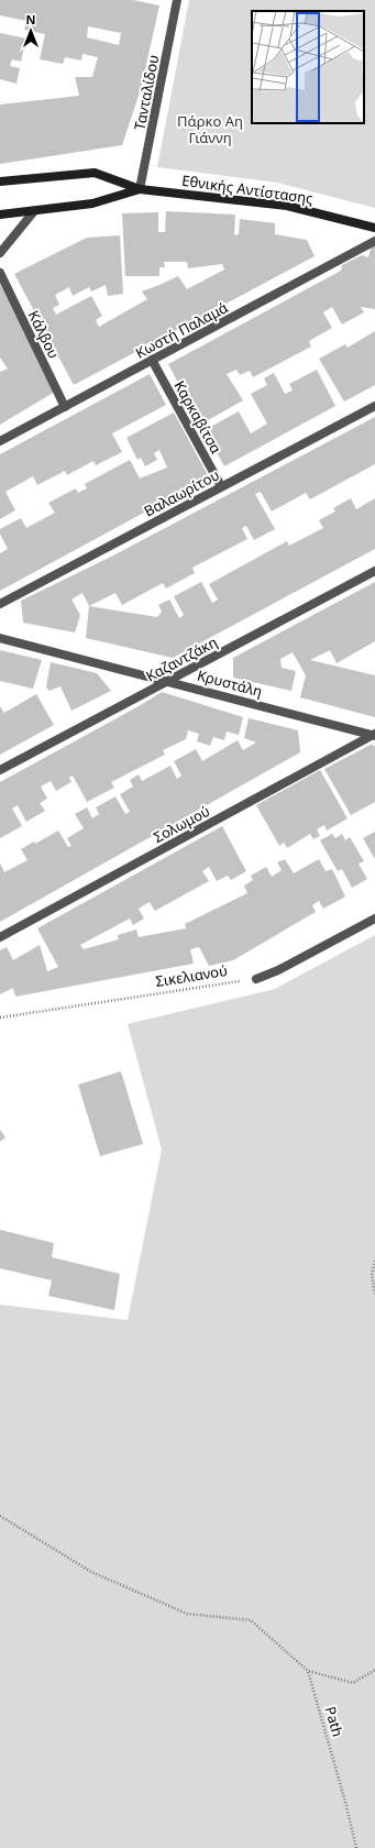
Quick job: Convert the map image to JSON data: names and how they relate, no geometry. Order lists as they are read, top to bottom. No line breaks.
{"streets":{"main road":["Εθνικής Αντίστασης"],"street":["Τανταλίδου","Κωστή Παλαμά","Κάλβου","Καρκαβίτσα","Βαλαωρίτου","Καζαντζάκη","Κρυστάλη","Σολωμού"],"path":["Σικελιανού","Path"]},"crossings":[["Τανταλίδου","Εθνικής Αντίστασης"],["Κωστή Παλαμά","Κάλβου"],["Κωστή Παλαμά","Καρκαβίτσα"],["Καρκαβίτσα","Βαλαωρίτου"],["Καζαντζάκη","Κρυστάλη"],["Κρυστάλη","Σολωμού"]],"parks":["Πάρκο Αη Γιάννη"],"north":"top"}
